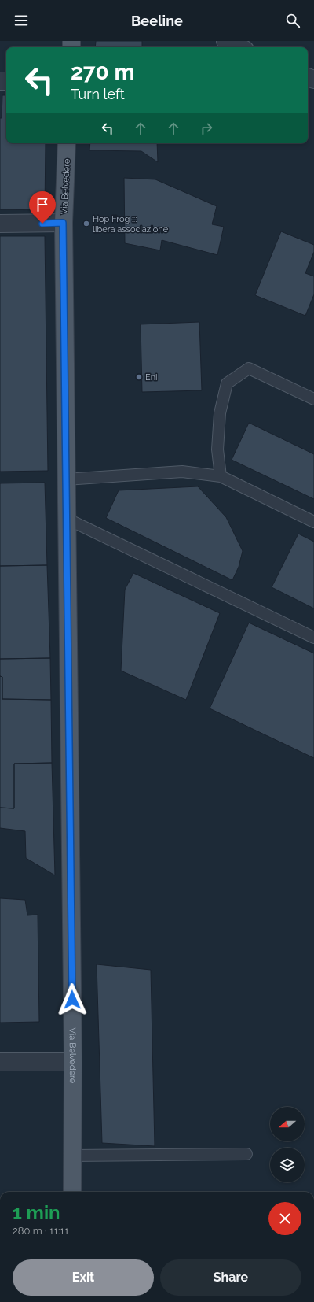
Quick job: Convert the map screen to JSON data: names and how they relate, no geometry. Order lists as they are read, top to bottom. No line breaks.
{"streets":{"main road":["Via Belvedere"]},"places":["Hop Frog ::: libera associazione","Eni"],"north":"left","page":{"header":"Beeline","turn":["270 m","Turn left"],"heading":["1 min","280 m · 11:11"],"buttons":["Exit","Share"]}}
